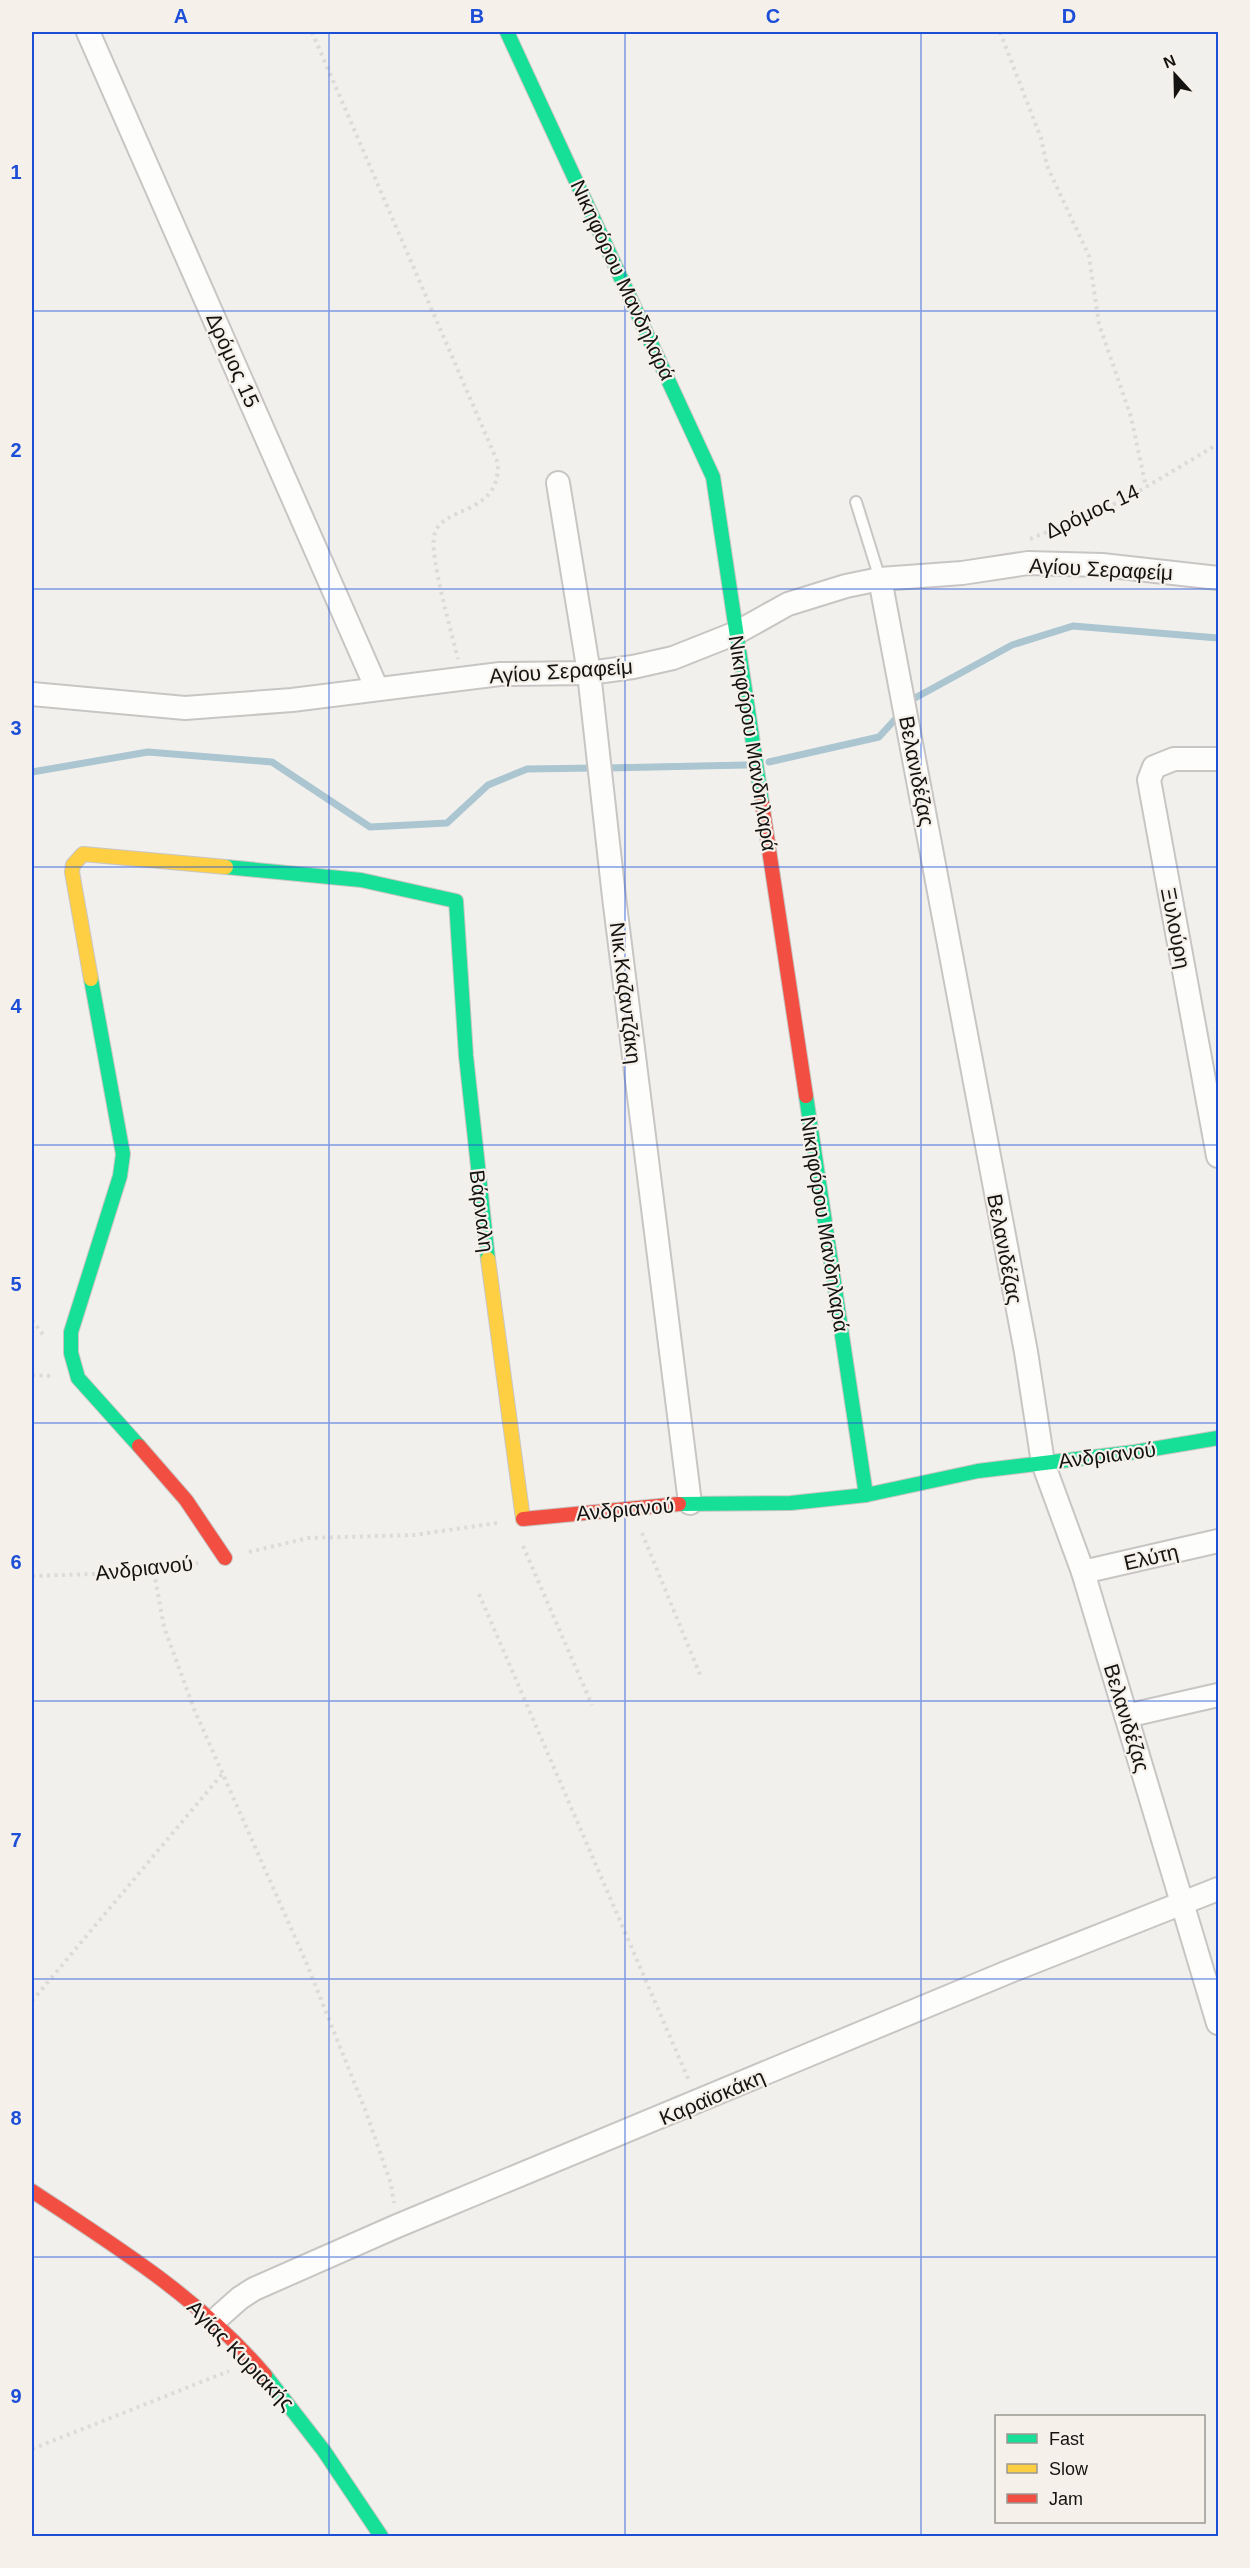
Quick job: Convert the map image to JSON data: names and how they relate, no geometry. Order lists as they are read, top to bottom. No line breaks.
{"streets":{"street":["Νικηφόρου Μανδηλαρά","Δρόμος 15","Αγίου Σεραφείμ","Βελανιδέζας","Ξυλούρη","Νικ.Καζαντζάκη","Βάρναλη","Ανδριανού","Ελύτη","Καραϊσκάκη","Αγίας Κυριακής"],"path":["Δρόμος 14"]},"crossings":[["Νικηφόρου Μανδηλαρά","Αγίου Σεραφείμ"],["Νικηφόρου Μανδηλαρά","Ανδριανού"],["Δρόμος 15","Αγίου Σεραφείμ"],["Αγίου Σεραφείμ","Βελανιδέζας"],["Αγίου Σεραφείμ","Νικ.Καζαντζάκη"],["Βελανιδέζας","Ανδριανού"],["Βελανιδέζας","Ελύτη"],["Βελανιδέζας","Καραϊσκάκη"],["Νικ.Καζαντζάκη","Ανδριανού"],["Βάρναλη","Ανδριανού"],["Καραϊσκάκη","Αγίας Κυριακής"]],"legend":["Fast","Slow","Jam"],"north":"top","grid":{"columns":["A","B","C","D"],"rows":["1","2","3","4","5","6","7","8","9"]}}
